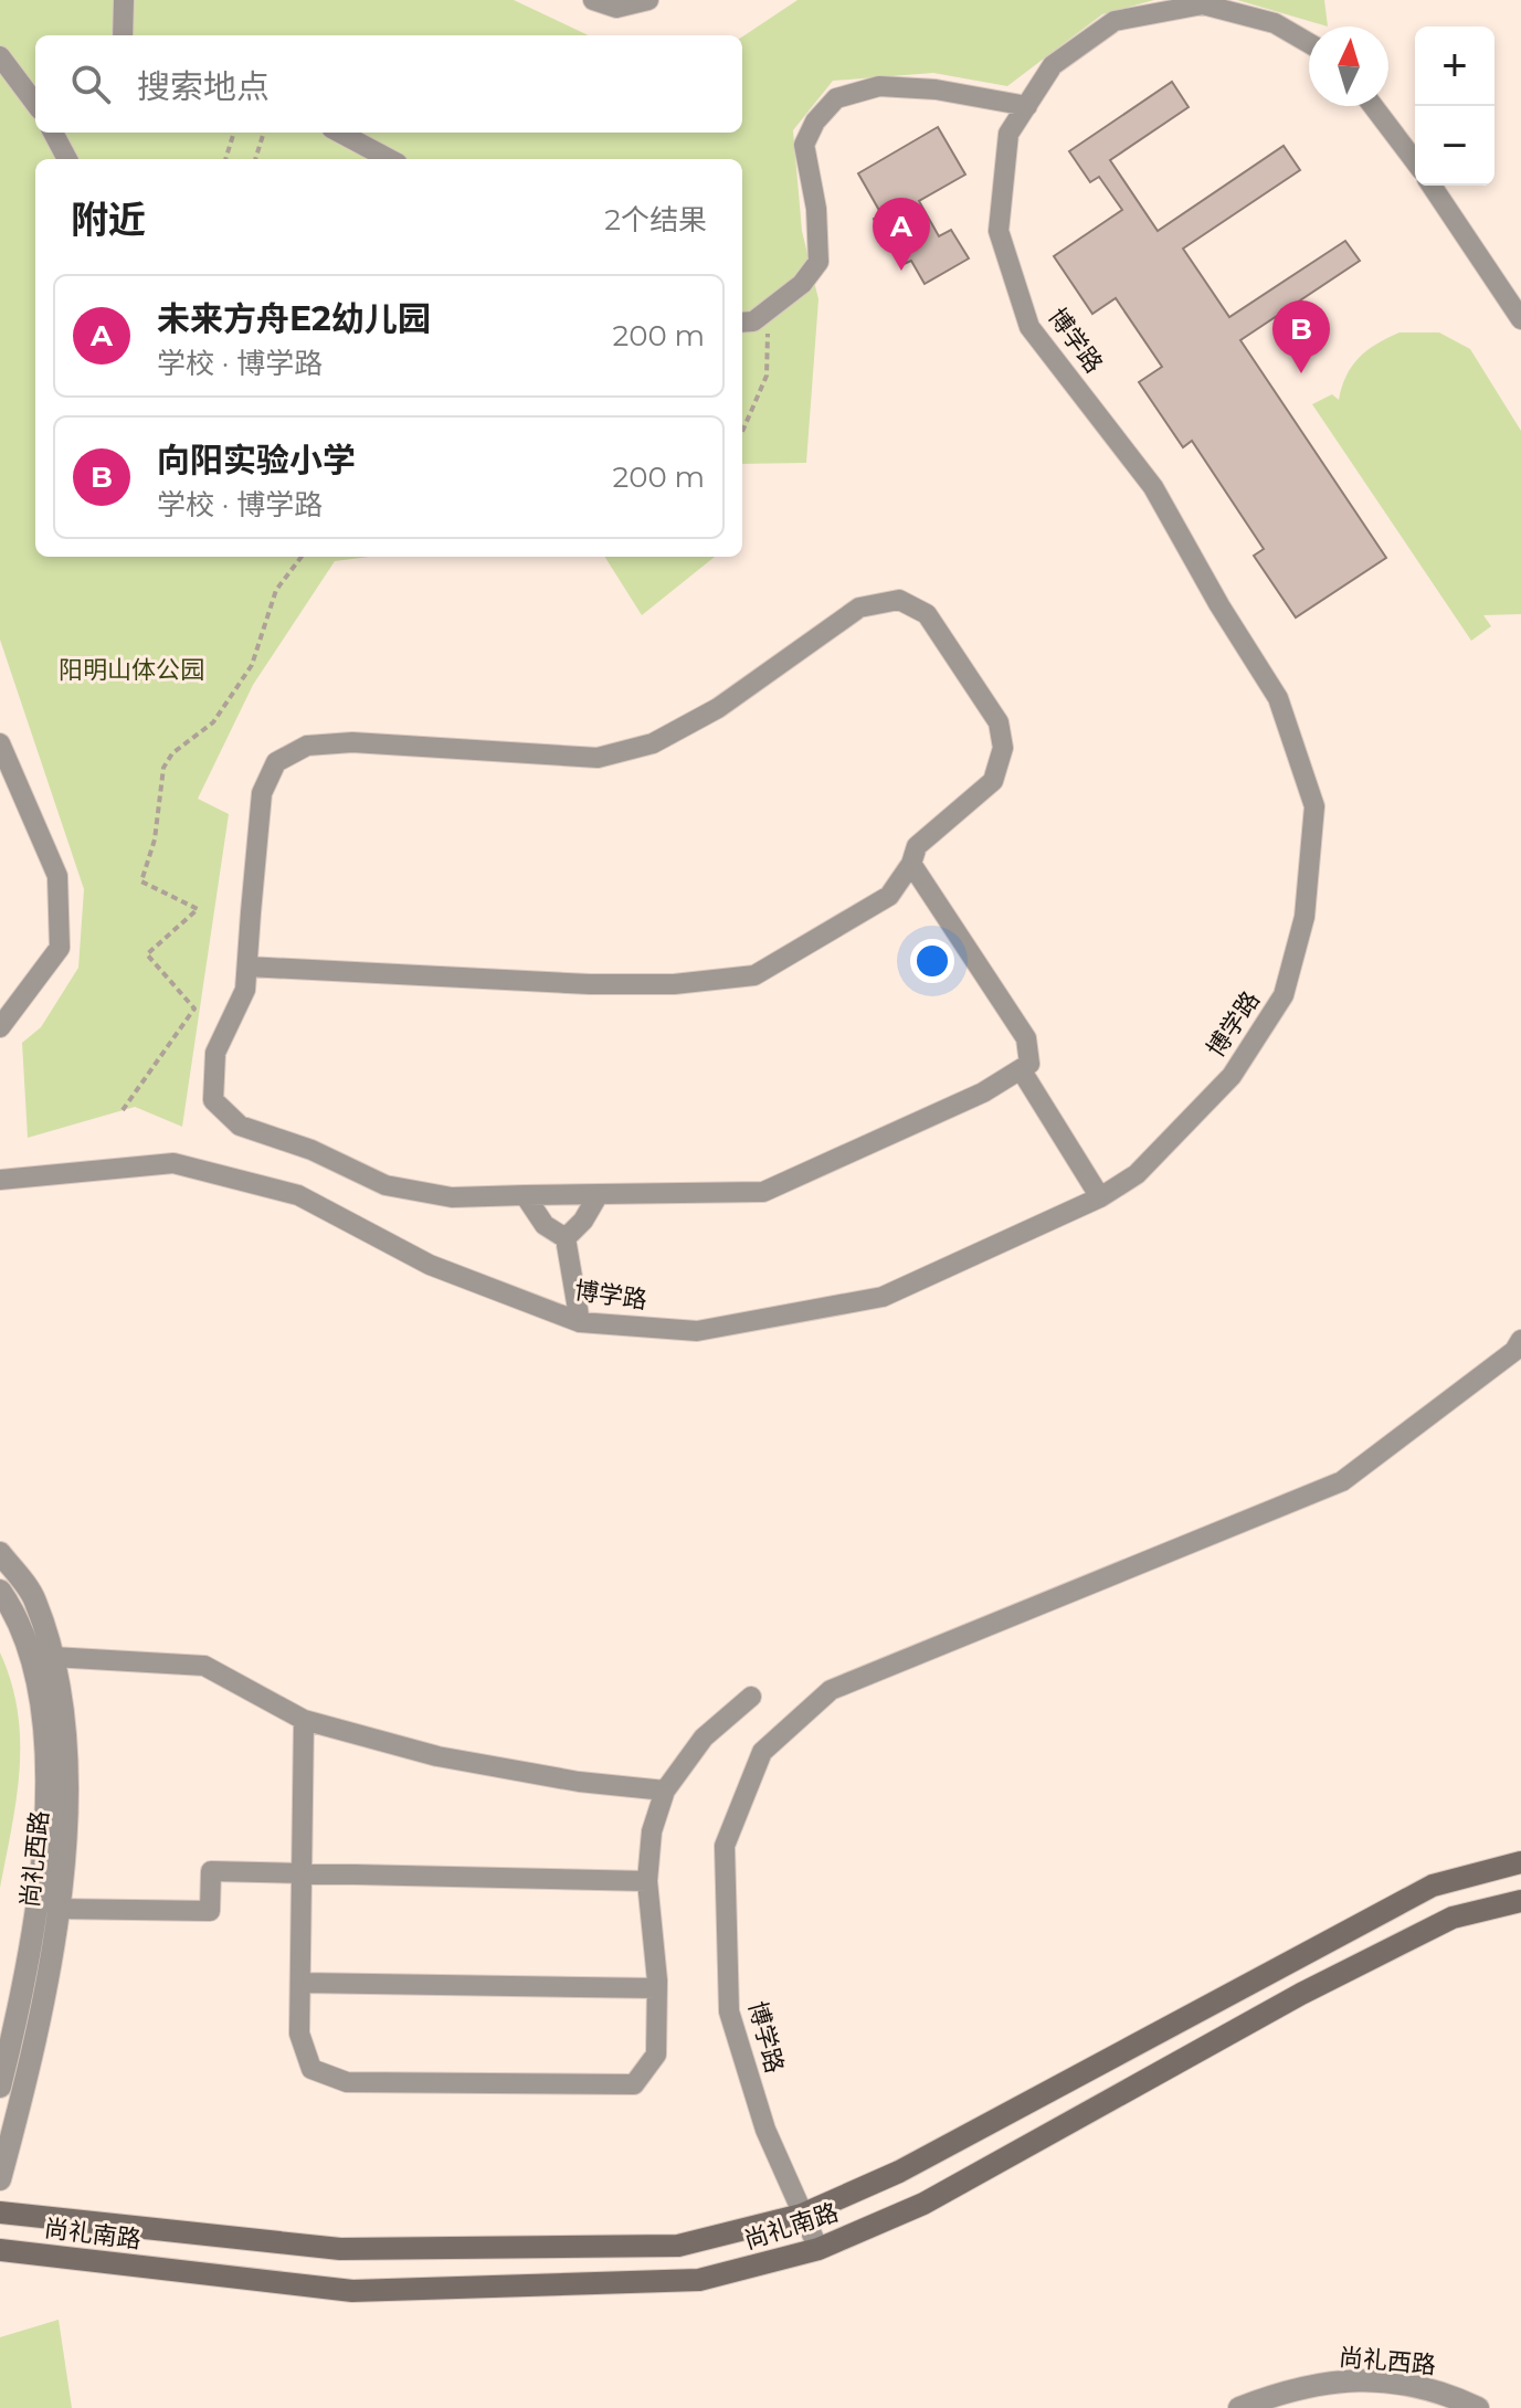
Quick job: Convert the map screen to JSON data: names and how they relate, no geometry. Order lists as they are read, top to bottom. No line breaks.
{"streets":{"main road":["尚礼南路"],"street":["博学路","尚礼西路"]},"crossings":[["博学路","尚礼南路"]],"parks":["阳明山体公园"],"north":"top","page":{"map_buttons":["+","−"],"search":"搜索地点","heading":["附近","2个结果"],"pins":["A","B"],"list":[{"mark":"A","name":"未来方舟E2幼儿园","note":"学校 · 博学路","value":"200 m"},{"mark":"B","name":"向阳实验小学","note":"学校 · 博学路","value":"200 m"}]}}
